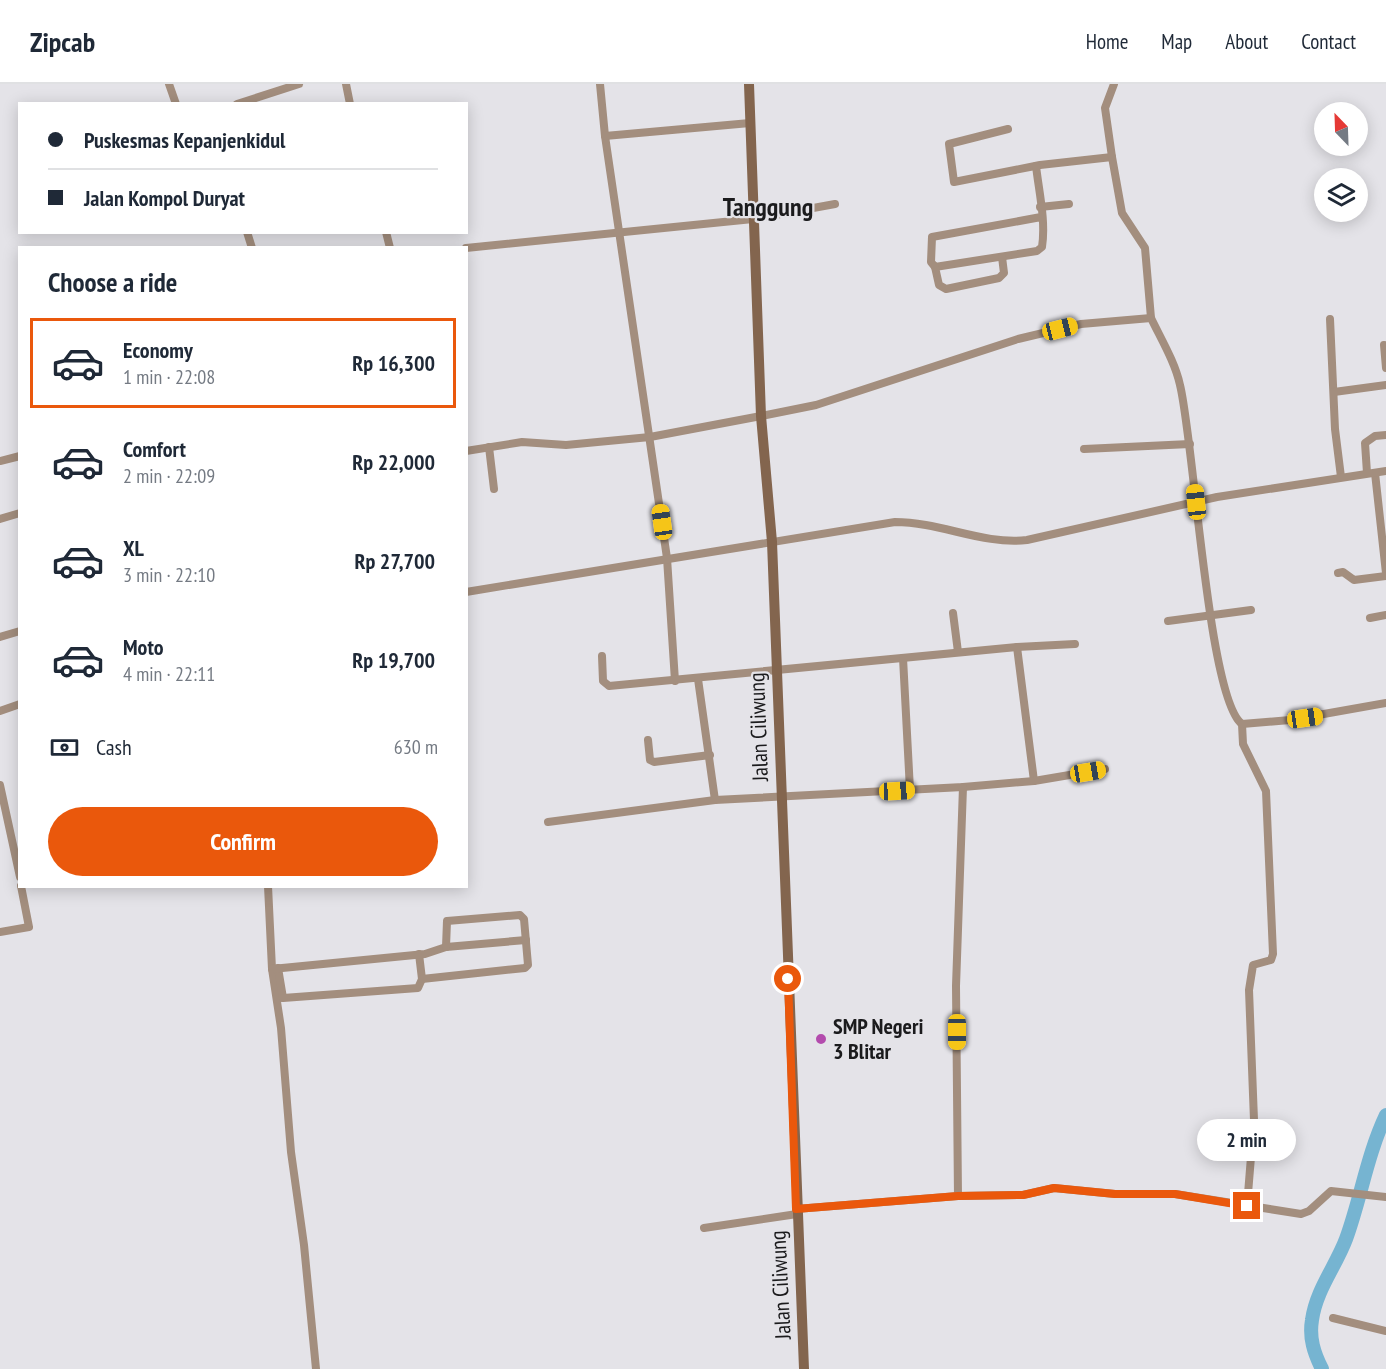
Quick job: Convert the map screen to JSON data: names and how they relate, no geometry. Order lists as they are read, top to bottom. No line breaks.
{"streets":{"main road":["Jalan Ciliwung"]},"districts":["Tanggung"],"places":["SMP Negeri 3 Blitar"],"north":"top left","page":{"header":"Zipcab","nav":["Home","Map","About","Contact"],"banner":["Puskesmas Kepanjenkidul","Jalan Kompol Duryat"],"heading":"Choose a ride","list":[{"name":"Economy","note":"1 min · 22:08","value":"Rp 16,300"},{"name":"Comfort","note":"2 min · 22:09","value":"Rp 22,000"},{"name":"XL","note":"3 min · 22:10","value":"Rp 27,700"},{"name":"Moto","note":"4 min · 22:11","value":"Rp 19,700"}],"pay":["Cash","630 m"],"buttons":"Confirm","bubble":"2 min"}}
